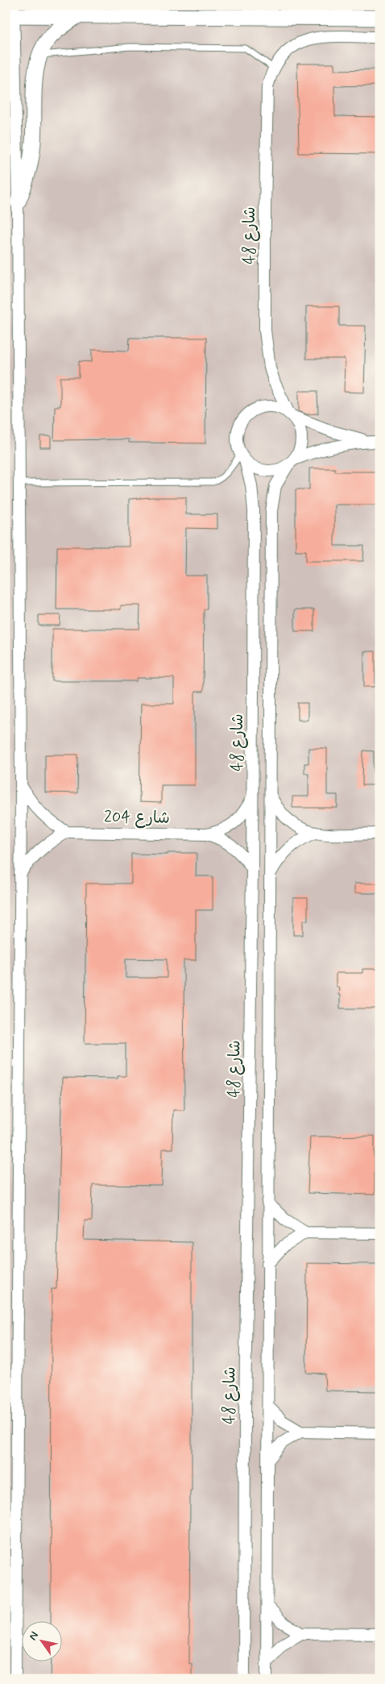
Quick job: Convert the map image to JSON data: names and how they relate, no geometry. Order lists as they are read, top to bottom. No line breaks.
{"streets":{"street":["شارع 48","شارع 204"]},"crossings":[["شارع 48","شارع 204"]],"north":"top left"}
